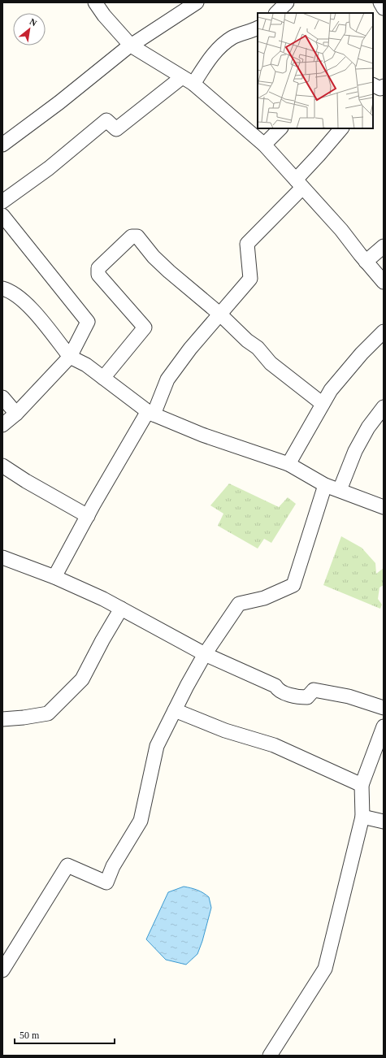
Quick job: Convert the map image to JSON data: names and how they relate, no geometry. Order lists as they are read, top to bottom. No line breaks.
{"scale_bar":"50 m","north":"top right"}
